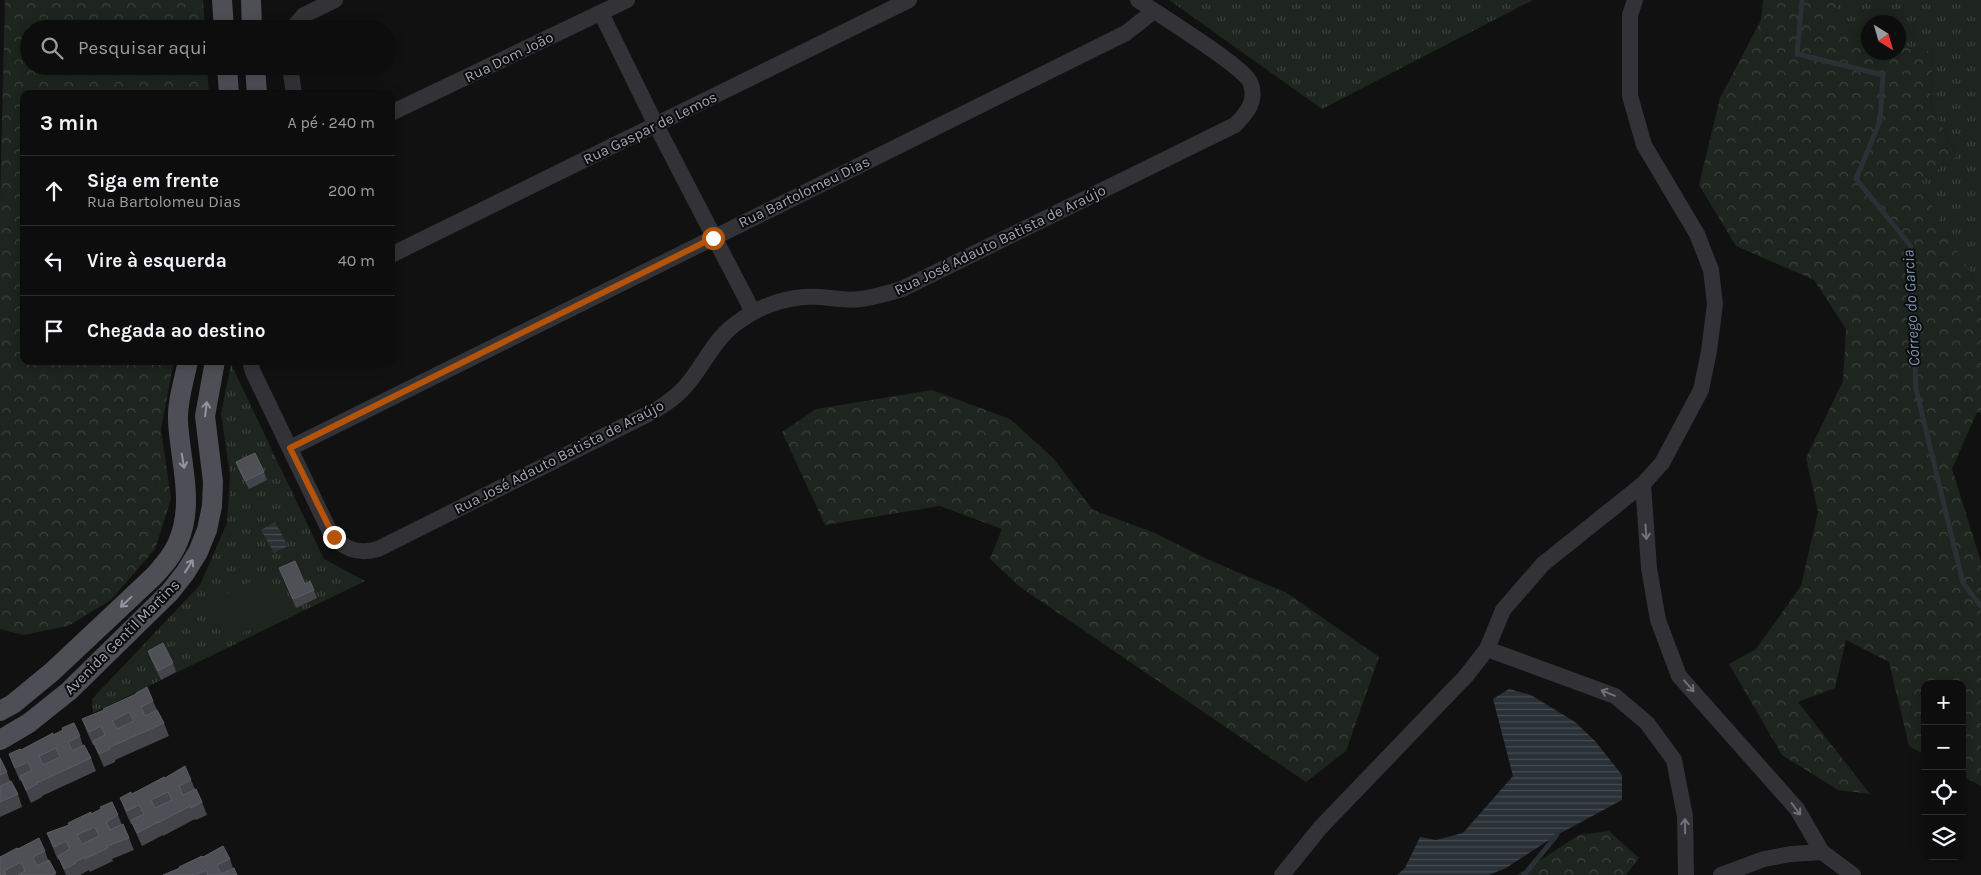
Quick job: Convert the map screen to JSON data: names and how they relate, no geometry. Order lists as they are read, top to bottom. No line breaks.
{"streets":{"main road":["Avenida Gentil Martins"],"street":["Rua Dom João","Rua Gaspar de Lemos","Rua Bartolomeu Dias","Rua José Adauto Batista de Araújo"]},"crossings":[["Rua Bartolomeu Dias","Rua José Adauto Batista de Araújo"]],"water":["Córrego do Garcia"],"north":"bottom right","page":{"search":"Pesquisar aqui","heading":["3 min","A pé · 240 m"],"list":[["Siga em frente","Rua Bartolomeu Dias","200 m"],["Vire à esquerda","40 m"],"Chegada ao destino"],"map_buttons":["+","−"]}}
